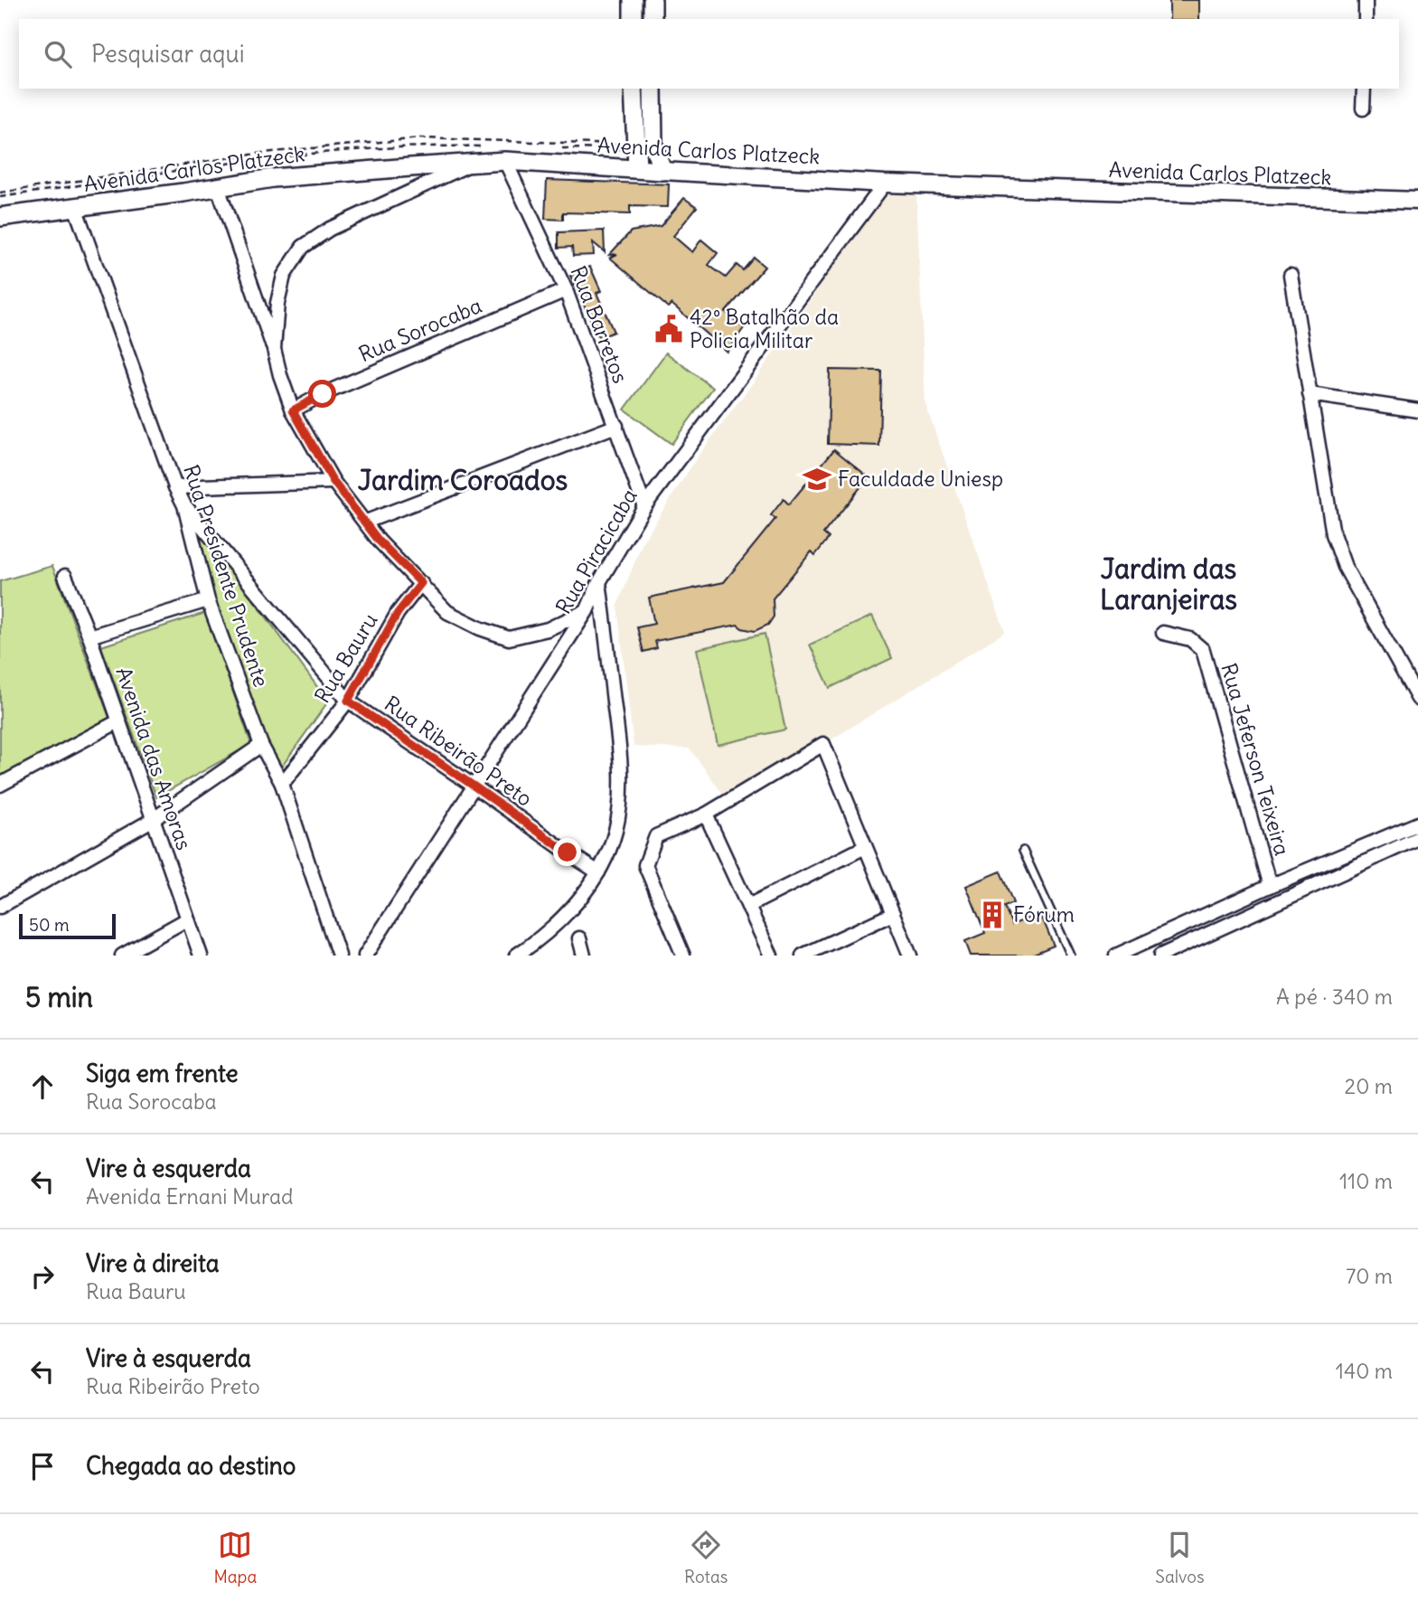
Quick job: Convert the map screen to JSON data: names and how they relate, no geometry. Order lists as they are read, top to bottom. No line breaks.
{"streets":{"main road":["Avenida Carlos Platzeck"],"street":["Rua Barretos","Rua Sorocaba","Rua Piracicaba","Rua Presidente Prudente","Rua Bauru","Rua Ribeirão Preto","Avenida das Amoras","Rua Jeferson Teixeira"]},"crossings":[["Avenida Carlos Platzeck","Rua Barretos"],["Avenida Carlos Platzeck","Rua Piracicaba"],["Avenida Carlos Platzeck","Rua Presidente Prudente"],["Rua Barretos","Rua Sorocaba"],["Rua Barretos","Rua Piracicaba"],["Rua Piracicaba","Rua Ribeirão Preto"],["Rua Presidente Prudente","Rua Bauru"],["Rua Presidente Prudente","Rua Ribeirão Preto"],["Rua Bauru","Rua Ribeirão Preto"]],"districts":["Jardim Coroados","Jardim das Laranjeiras"],"places":{"public building":["42º Batalhão da Policia Militar"],"school or university":["Faculdade Uniesp"],"building":["Fórum"]},"scale_bar":"50 m","page":{"search":"Pesquisar aqui","scale":"50 m","heading":["5 min","A pé · 340 m"],"list":[["Siga em frente","Rua Sorocaba","20 m"],["Vire à esquerda","Avenida Ernani Murad","110 m"],["Vire à direita","Rua Bauru","70 m"],["Vire à esquerda","Rua Ribeirão Preto","140 m"],"Chegada ao destino"],"nav":["Mapa","Rotas","Salvos"]}}
